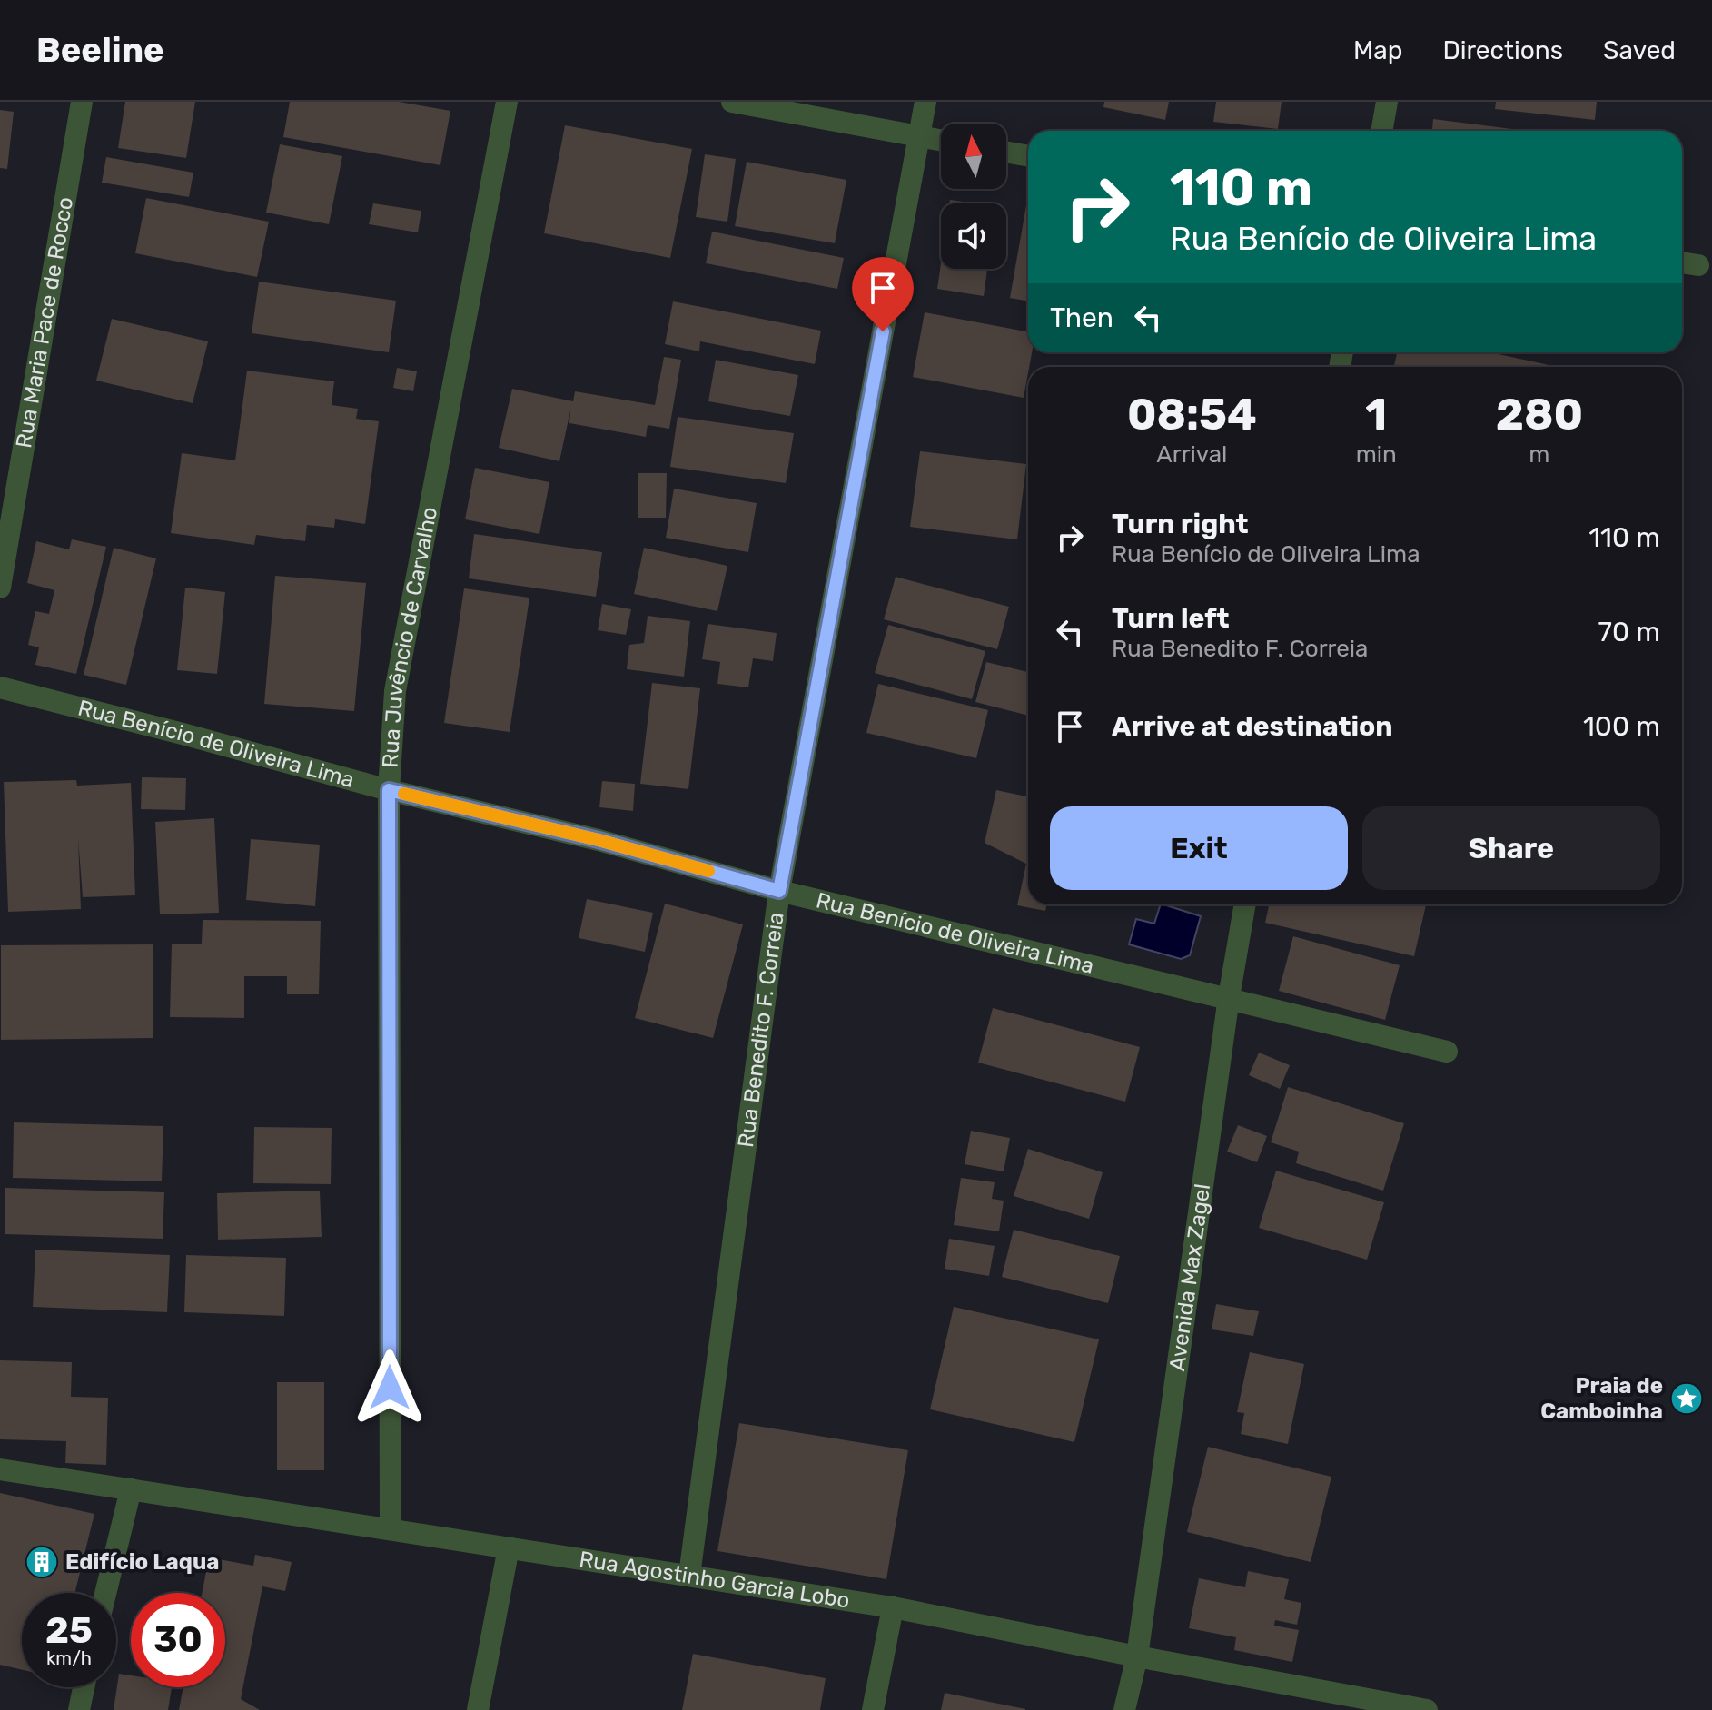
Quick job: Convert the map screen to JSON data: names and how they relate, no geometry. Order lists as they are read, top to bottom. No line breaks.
{"streets":{"street":["Rua Maria Pace de Rocco","Rua Juvêncio de Carvalho","Rua Benício de Oliveira Lima","Rua Benedito F. Correia","Avenida Max Zagel","Rua Agostinho Garcia Lobo"]},"crossings":[["Rua Juvêncio de Carvalho","Rua Benício de Oliveira Lima"],["Rua Juvêncio de Carvalho","Rua Agostinho Garcia Lobo"],["Rua Benício de Oliveira Lima","Rua Benedito F. Correia"],["Rua Benício de Oliveira Lima","Avenida Max Zagel"],["Rua Benedito F. Correia","Rua Agostinho Garcia Lobo"],["Avenida Max Zagel","Rua Agostinho Garcia Lobo"]],"places":{"place":["Praia de Camboinha"],"building":["Edifício Laqua"]},"north":"top","page":{"header":"Beeline","nav":["Map","Directions","Saved"],"turn":["110 m","Rua Benício de Oliveira Lima"],"then":"Then","eta":["08:54","Arrival","1","min","280","m"],"list":[{"name":"Turn right","note":"Rua Benício de Oliveira Lima","value":"110 m"},{"name":"Turn left","note":"Rua Benedito F. Correia","value":"70 m"},{"name":"Arrive at destination","value":"100 m"}],"buttons":["Exit","Share"],"speed":"25 km/h","limit":"30"}}
